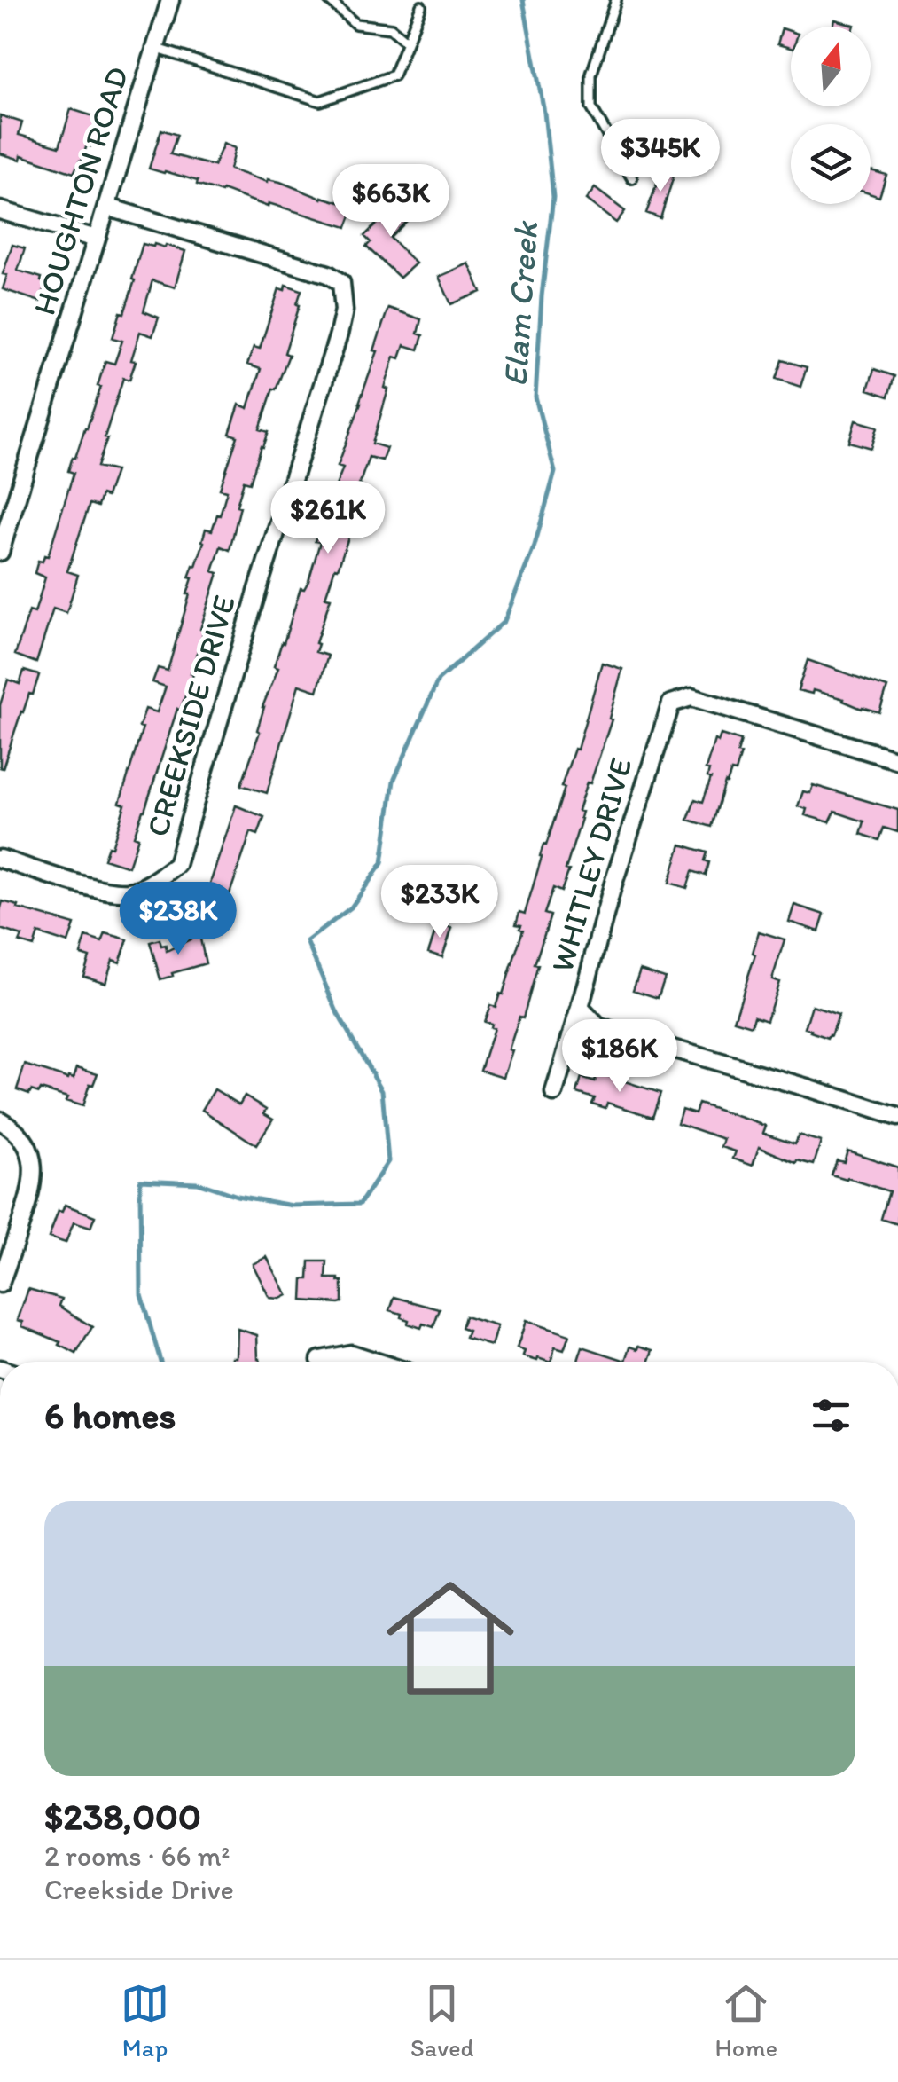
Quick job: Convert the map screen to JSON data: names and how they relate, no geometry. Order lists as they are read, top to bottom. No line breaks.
{"streets":{"street":["HOUGHTON ROAD","CREEKSIDE DRIVE","WHITLEY DRIVE"]},"crossings":[["HOUGHTON ROAD","CREEKSIDE DRIVE"]],"water":["Elam Creek"],"north":"top","page":{"price":["$345K","$663K","$261K","$233K","$238K","$186K"],"heading":"6 homes","list":[{"name":"$238,000","note":"2 rooms · 66 m² · Creekside Drive"}],"tabs":["Map","Saved","Home"]}}
